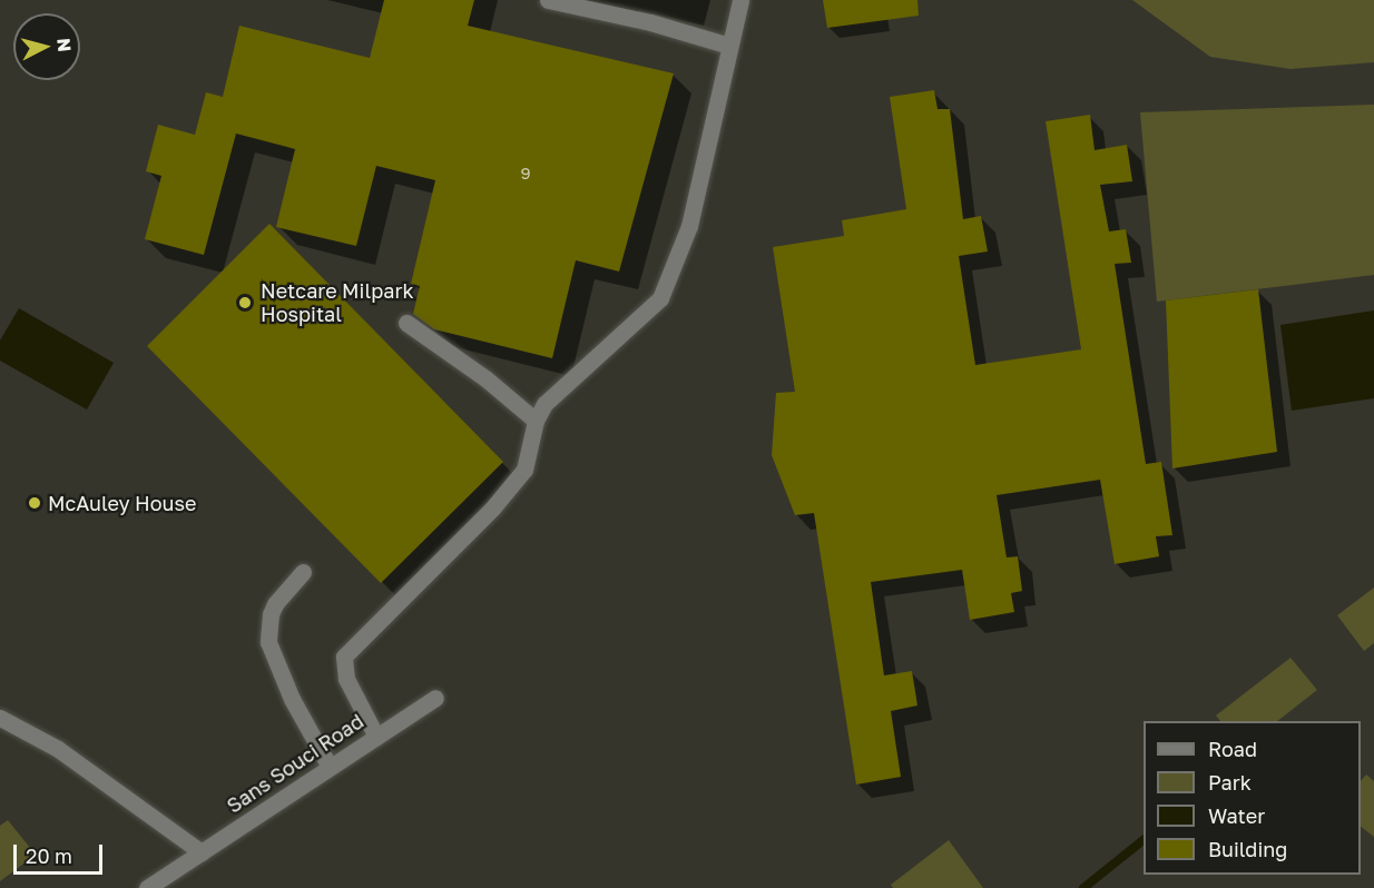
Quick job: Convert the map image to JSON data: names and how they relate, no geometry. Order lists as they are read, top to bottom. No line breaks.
{"streets":{"lane":["Sans Souci Road"]},"places":["Netcare Milpark Hospital","McAuley House"],"house_numbers":["9"],"legend":["Road","Park","Water","Building"],"scale_bar":"20 m","north":"right"}
